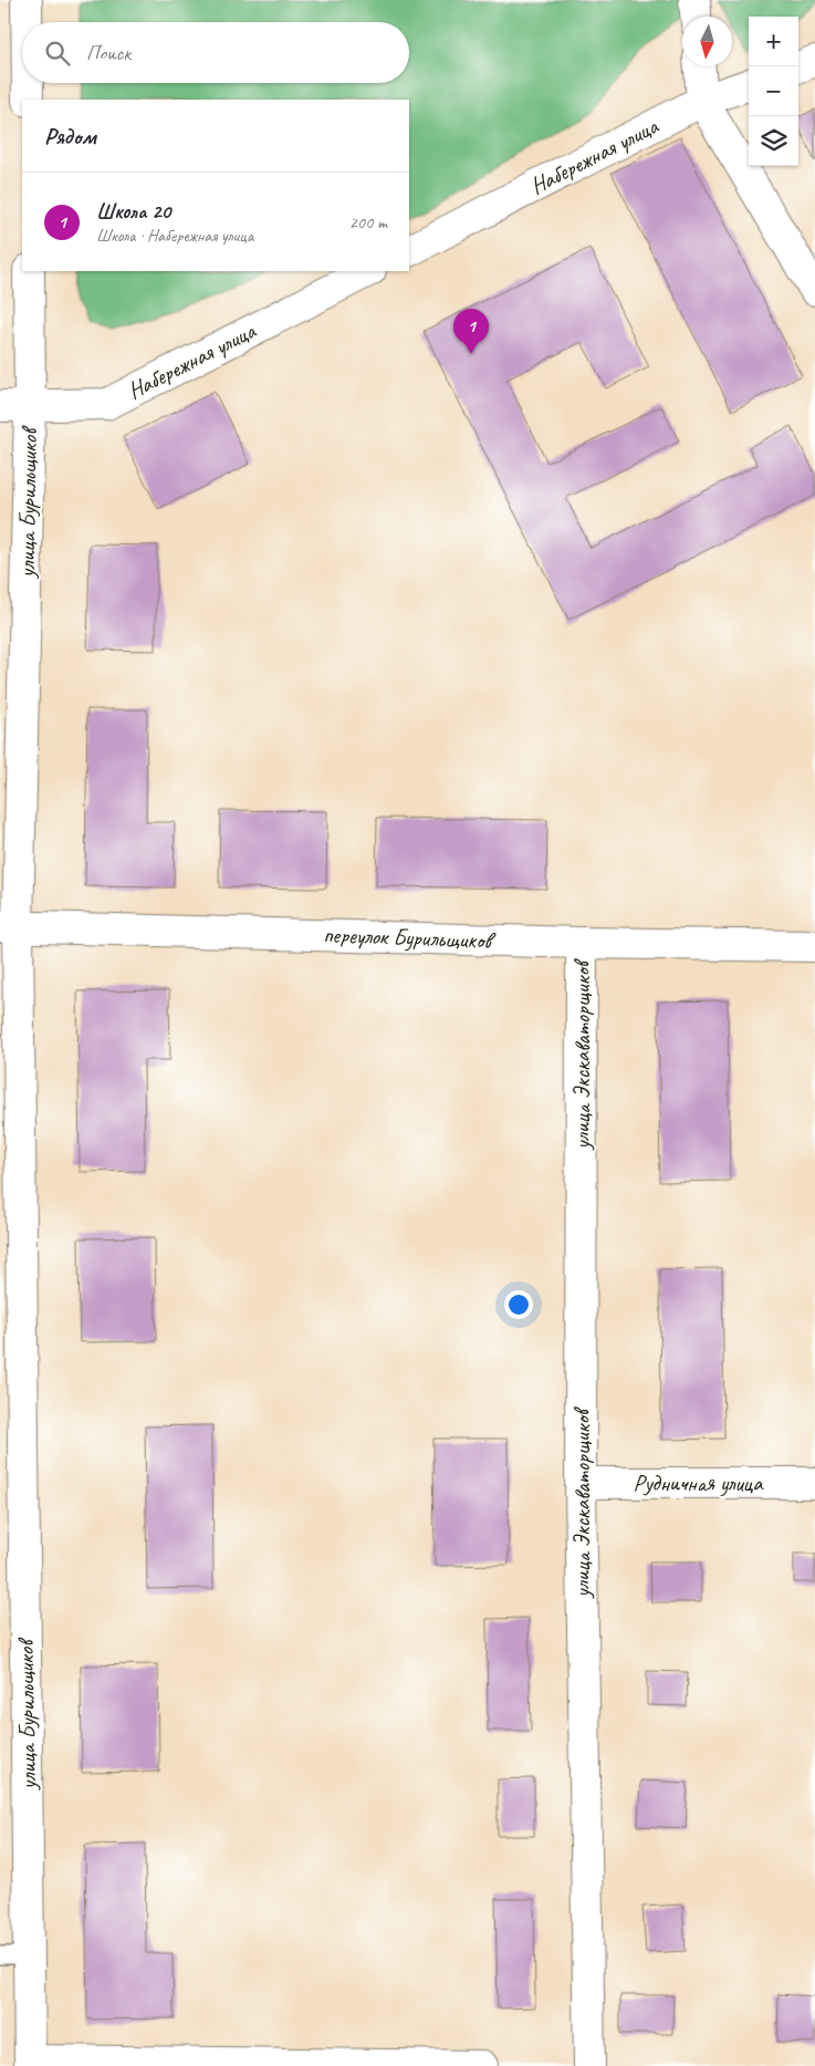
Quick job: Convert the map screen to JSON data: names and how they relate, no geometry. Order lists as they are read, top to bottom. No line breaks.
{"streets":{"street":["Набережная улица","улица Бурильщиков","переулок Бурильщиков","улица Экскаваторщиков","Рудничная улица"]},"crossings":[["Набережная улица","улица Бурильщиков"],["улица Бурильщиков","переулок Бурильщиков"],["переулок Бурильщиков","улица Экскаваторщиков"],["улица Экскаваторщиков","Рудничная улица"]],"north":"bottom","page":{"map_buttons":["+","−"],"search":"Поиск","heading":"Рядом","list":[{"mark":"1","name":"Школа 20","note":"Школа · Набережная улица","value":"200 m"}],"pins":"1"}}
